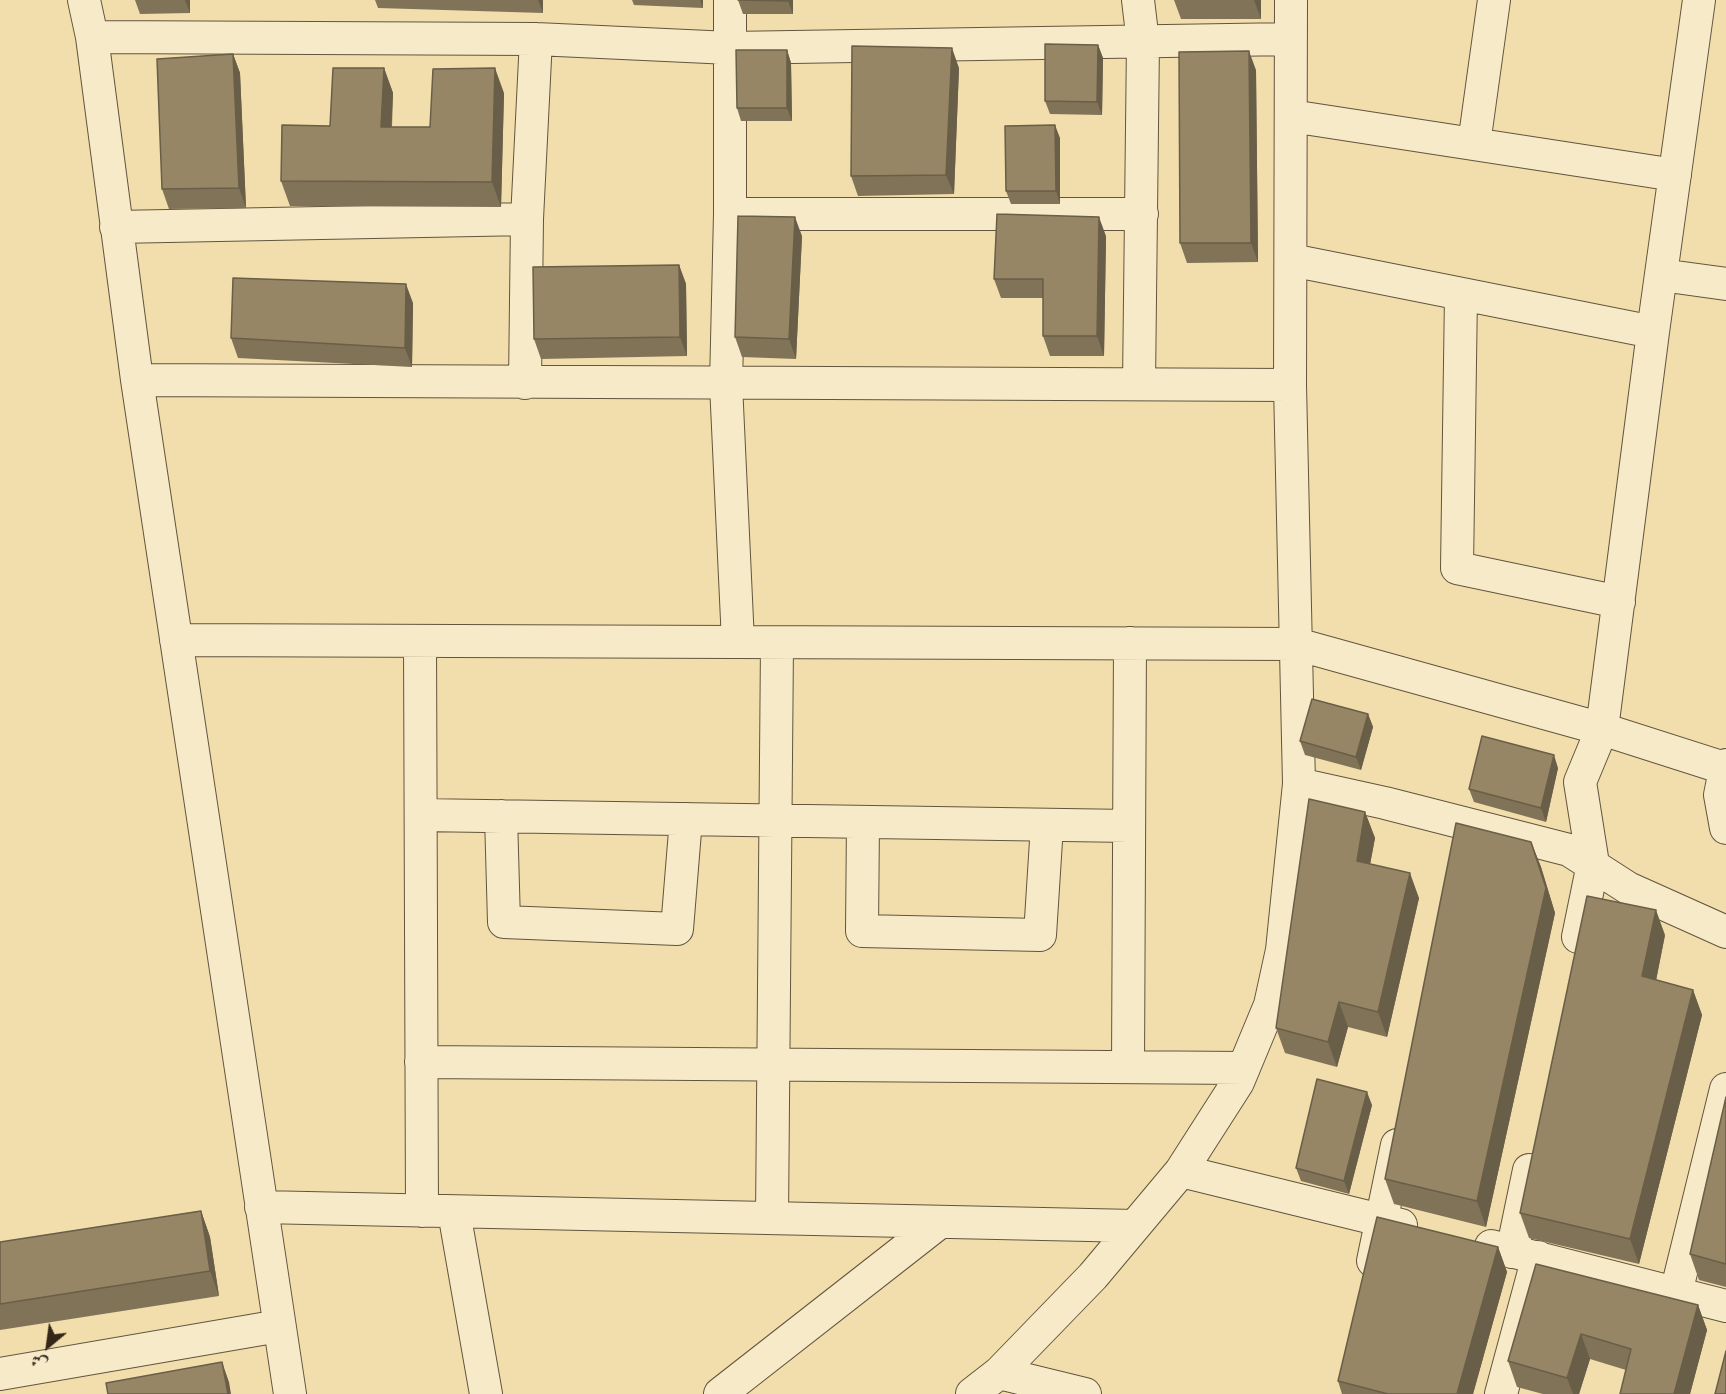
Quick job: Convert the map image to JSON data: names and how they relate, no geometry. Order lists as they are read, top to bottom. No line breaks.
{"north":"bottom left"}
